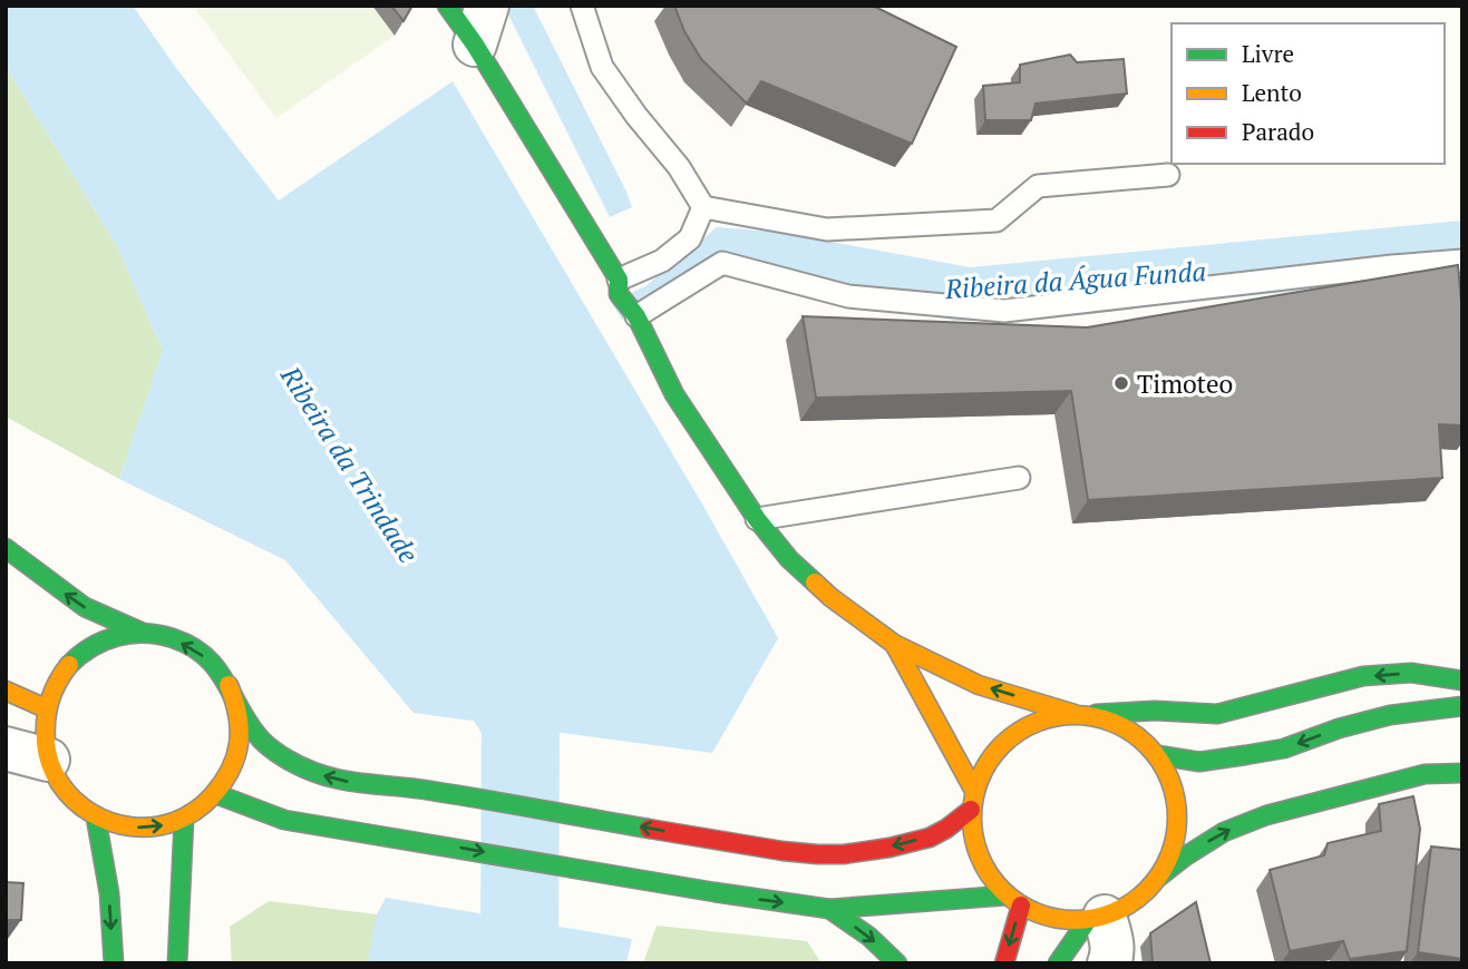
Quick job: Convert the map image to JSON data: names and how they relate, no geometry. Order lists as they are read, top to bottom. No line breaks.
{"water":["Ribeira da Água Funda","Ribeira da Trindade"],"places":["Timoteo"],"legend":["Livre","Lento","Parado"]}
